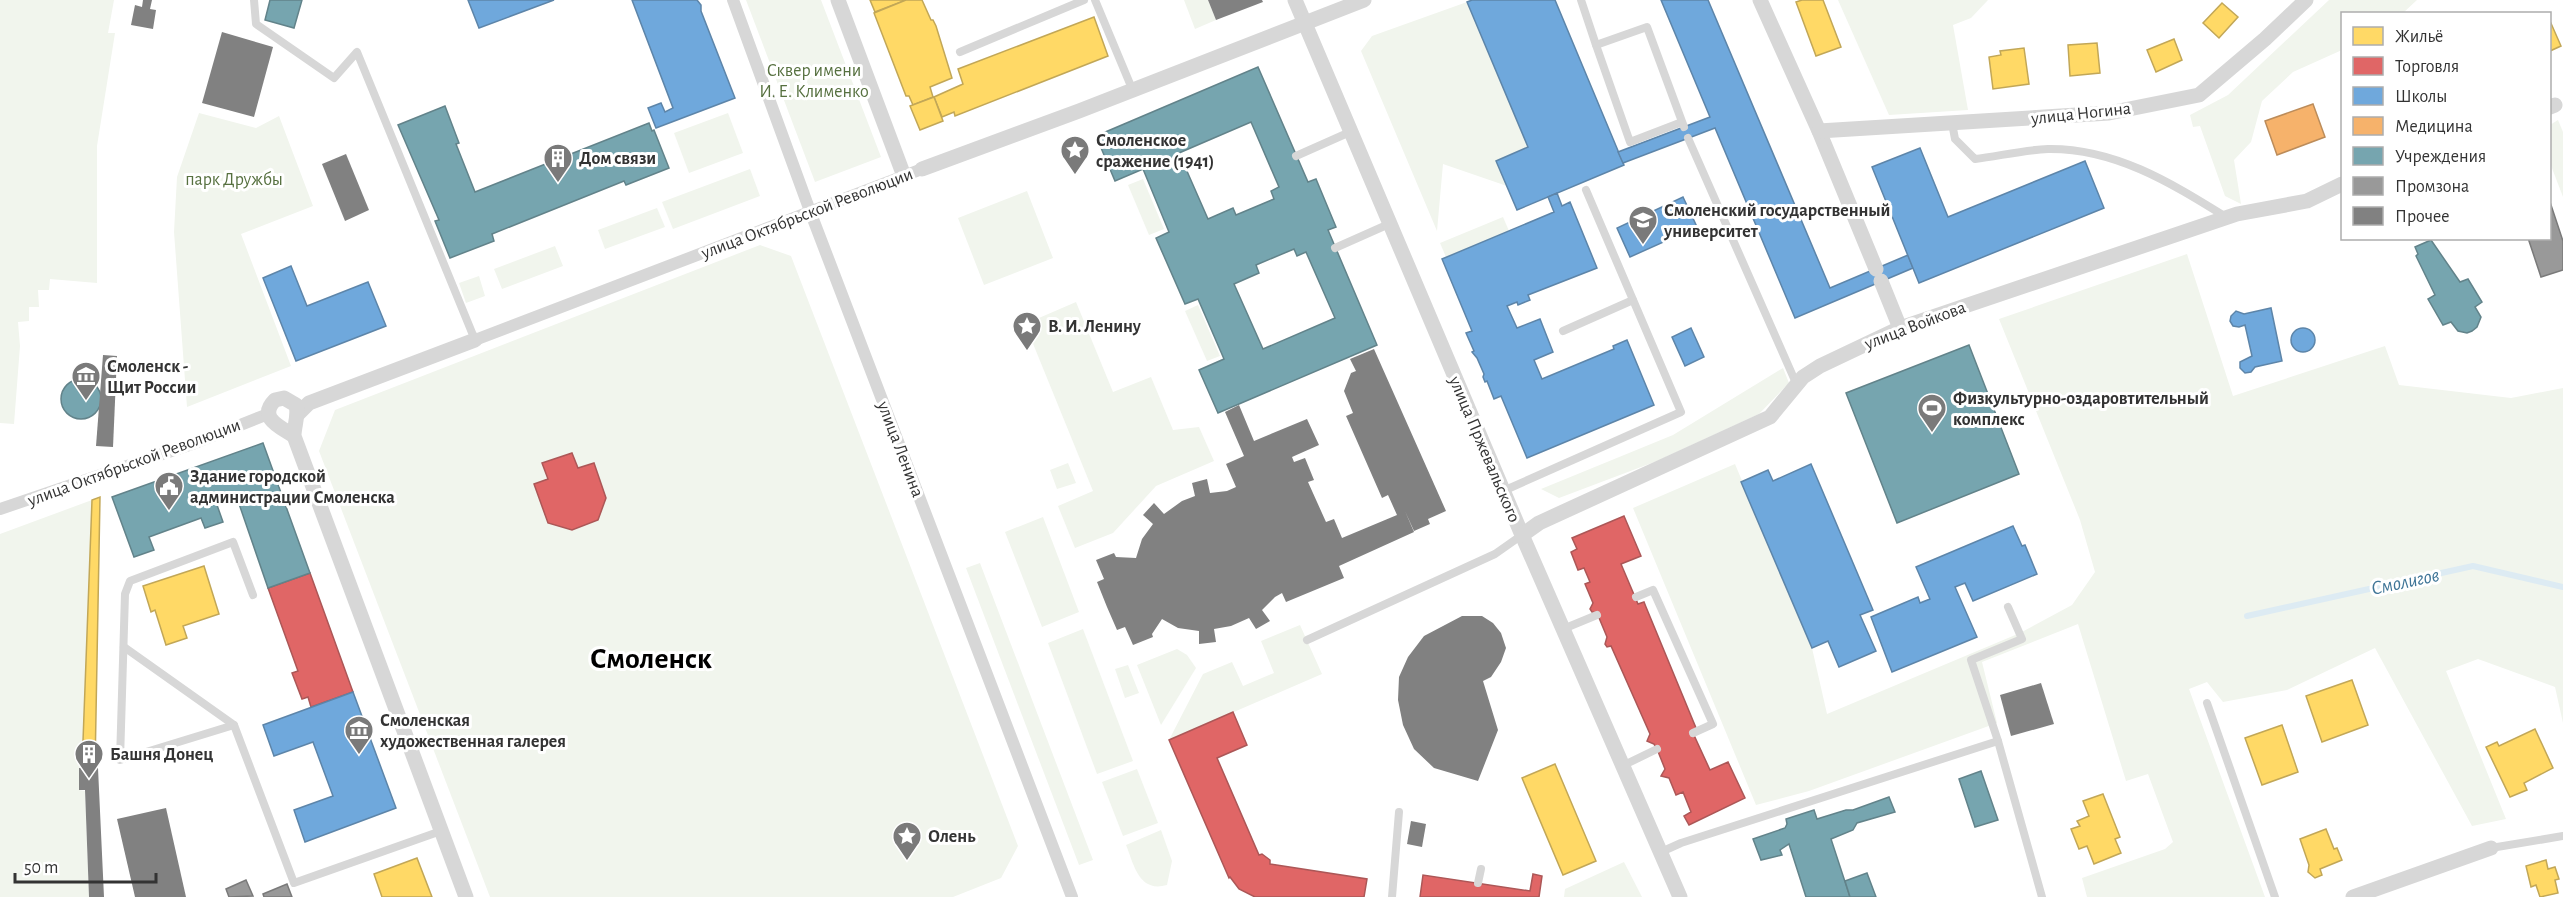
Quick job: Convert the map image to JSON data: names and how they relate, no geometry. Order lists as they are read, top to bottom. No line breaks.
{"streets":{"street":["улица Ногина","улица Октябрьской Революции","улица Войкова","улица Ленина","улица Пржевальского"]},"crossings":[["улица Октябрьской Революции","улица Ленина"],["улица Октябрьской Революции","улица Пржевальского"],["улица Войкова","улица Пржевальского"]],"districts":["Смоленск"],"water":["Смолигов"],"parks":["Сквер имени И. Е. Клименко","парк Дружбы"],"places":{"place":["Смоленское сражение (1941)","В. И. Ленину","Олень"],"building":["Дом связи","Башня Донец"],"school or university":["Смоленский государственный университет"],"museum":["Смоленск - Щит России","Смоленская художественная галерея"],"sports":["Физкультурно-оздаровтительный комплекс"],"public building":["Здание городской администрации Смоленска"]},"legend":["Жильё","Торговля","Школы","Медицина","Учреждения","Промзона","Прочее"],"scale_bar":"50 m"}
